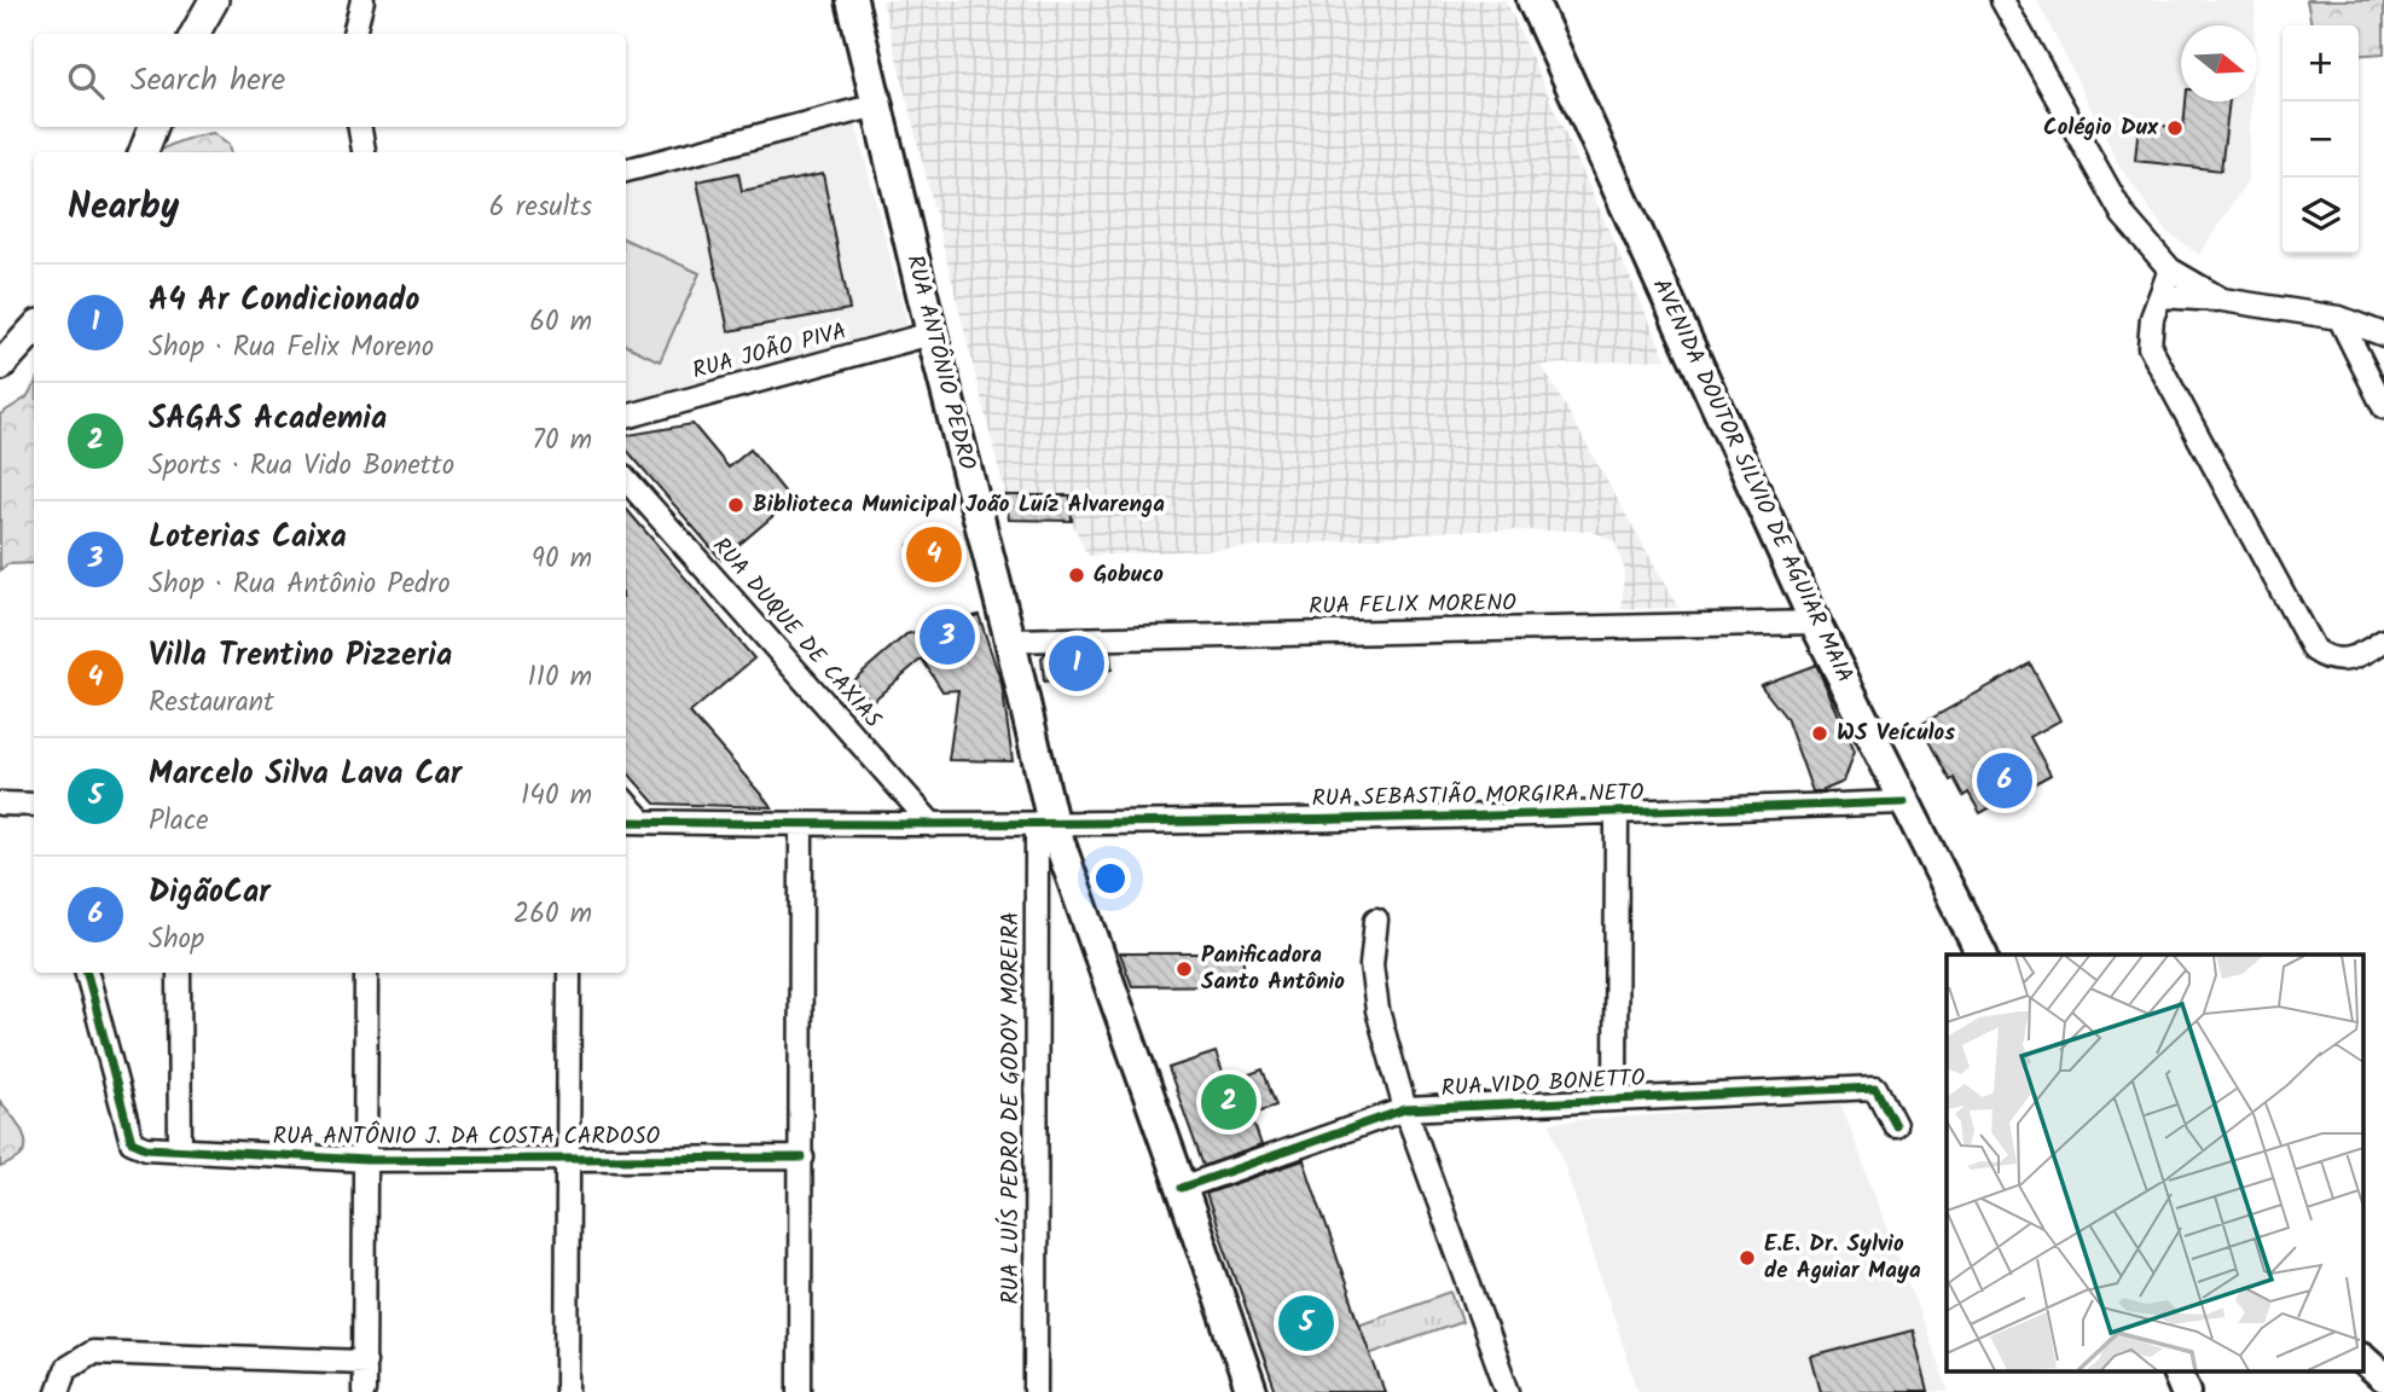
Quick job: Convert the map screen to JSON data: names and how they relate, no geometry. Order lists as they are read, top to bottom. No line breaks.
{"streets":{"main road":["RUA ANTÔNIO PEDRO","AVENIDA DOUTOR SILVIO DE AGUIAR MAIA"],"street":["RUA JOÃO PIVA","RUA FELIX MORENO","RUA DUQUE DE CAXIAS","RUA SEBASTIÃO MORGIRA NETO","RUA VIDO BONETTO","RUA LUÍS PEDRO DE GODOY MOREIRA","RUA ANTÔNIO J. DA COSTA CARDOSO"]},"crossings":[["RUA JOÃO PIVA","RUA ANTÔNIO PEDRO"],["RUA ANTÔNIO PEDRO","RUA FELIX MORENO"],["RUA ANTÔNIO PEDRO","RUA SEBASTIÃO MORGIRA NETO"],["RUA ANTÔNIO PEDRO","RUA VIDO BONETTO"],["RUA ANTÔNIO PEDRO","RUA LUÍS PEDRO DE GODOY MOREIRA"],["AVENIDA DOUTOR SILVIO DE AGUIAR MAIA","RUA FELIX MORENO"],["AVENIDA DOUTOR SILVIO DE AGUIAR MAIA","RUA SEBASTIÃO MORGIRA NETO"],["RUA DUQUE DE CAXIAS","RUA SEBASTIÃO MORGIRA NETO"],["RUA SEBASTIÃO MORGIRA NETO","RUA LUÍS PEDRO DE GODOY MOREIRA"]],"places":["Colégio Dux","Biblioteca Municipal João Luíz Alvarenga","Gobuco","WS Veículos","Panificadora Santo Antônio","E.E. Dr. Sylvio de Aguiar Maya"],"north":"right","page":{"map_buttons":["+","−"],"search":"Search here","heading":["Nearby","6 results"],"list":[{"mark":"1","name":"A4 Ar Condicionado","note":"Shop · Rua Felix Moreno","value":"60 m"},{"mark":"2","name":"SAGAS Academia","note":"Sports · Rua Vido Bonetto","value":"70 m"},{"mark":"3","name":"Loterias Caixa","note":"Shop · Rua Antônio Pedro","value":"90 m"},{"mark":"4","name":"Villa Trentino Pizzeria","note":"Restaurant","value":"110 m"},{"mark":"5","name":"Marcelo Silva Lava Car","note":"Place","value":"140 m"},{"mark":"6","name":"DigãoCar","note":"Shop","value":"260 m"}],"pins":["4","3","1","6","2","5"]}}
